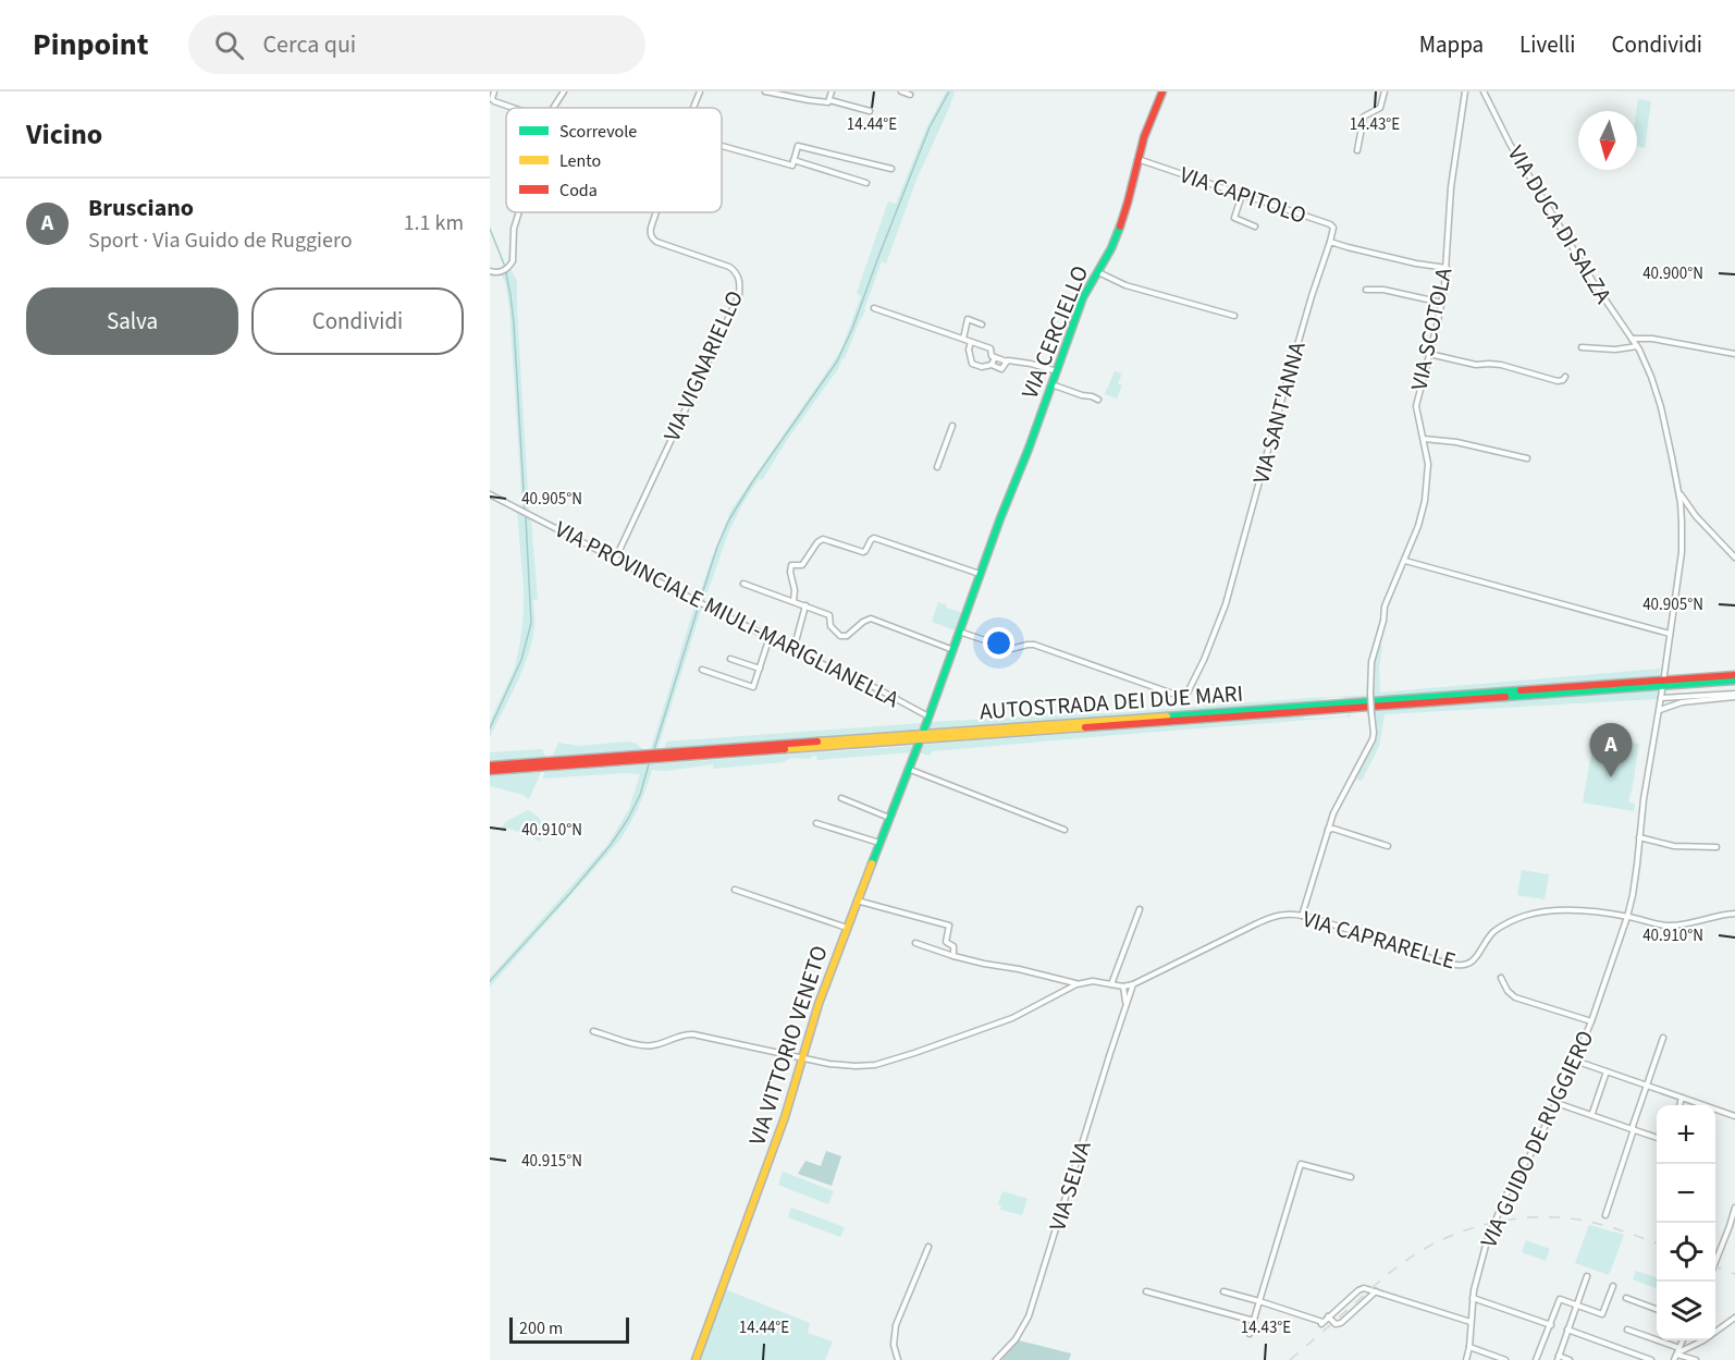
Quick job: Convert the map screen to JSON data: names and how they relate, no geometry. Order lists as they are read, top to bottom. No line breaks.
{"streets":{"main road":["VIA CERCIELLO","AUTOSTRADA DEI DUE MARI","VIA VITTORIO VENETO"],"street":["VIA CAPITOLO","VIA DUCA DI SALZA","VIA SCOTOLA","VIA VIGNARIELLO","VIA SANT'ANNA","VIA PROVINCIALE MIULI-MARIGLIANELLA","VIA CAPRARELLE","VIA GUIDO DE RUGGIERO","VIA SELVA"]},"crossings":[["VIA CAPITOLO","VIA CERCIELLO"],["VIA CAPITOLO","VIA SANT'ANNA"],["VIA SCOTOLA","VIA CAPRARELLE"],["VIA VIGNARIELLO","VIA PROVINCIALE MIULI-MARIGLIANELLA"],["VIA CAPRARELLE","VIA GUIDO DE RUGGIERO"],["VIA CAPRARELLE","VIA SELVA"]],"legend":["Scorrevole","Lento","Coda"],"scale_bar":"200 m","north":"bottom","page":{"header":"Pinpoint","search":"Cerca qui","nav":["Mappa","Livelli","Condividi"],"heading":"Vicino","list":[{"mark":"A","name":"Brusciano","note":"Sport · Via Guido de Ruggiero","value":"1.1 km"}],"buttons":["Salva","Condividi"],"pins":"A","map_buttons":["+","−"],"scale":"200 m"},"coordinates":["14.44°E","14.43°E","40.900°N","40.905°N","40.910°N","40.915°N"]}
